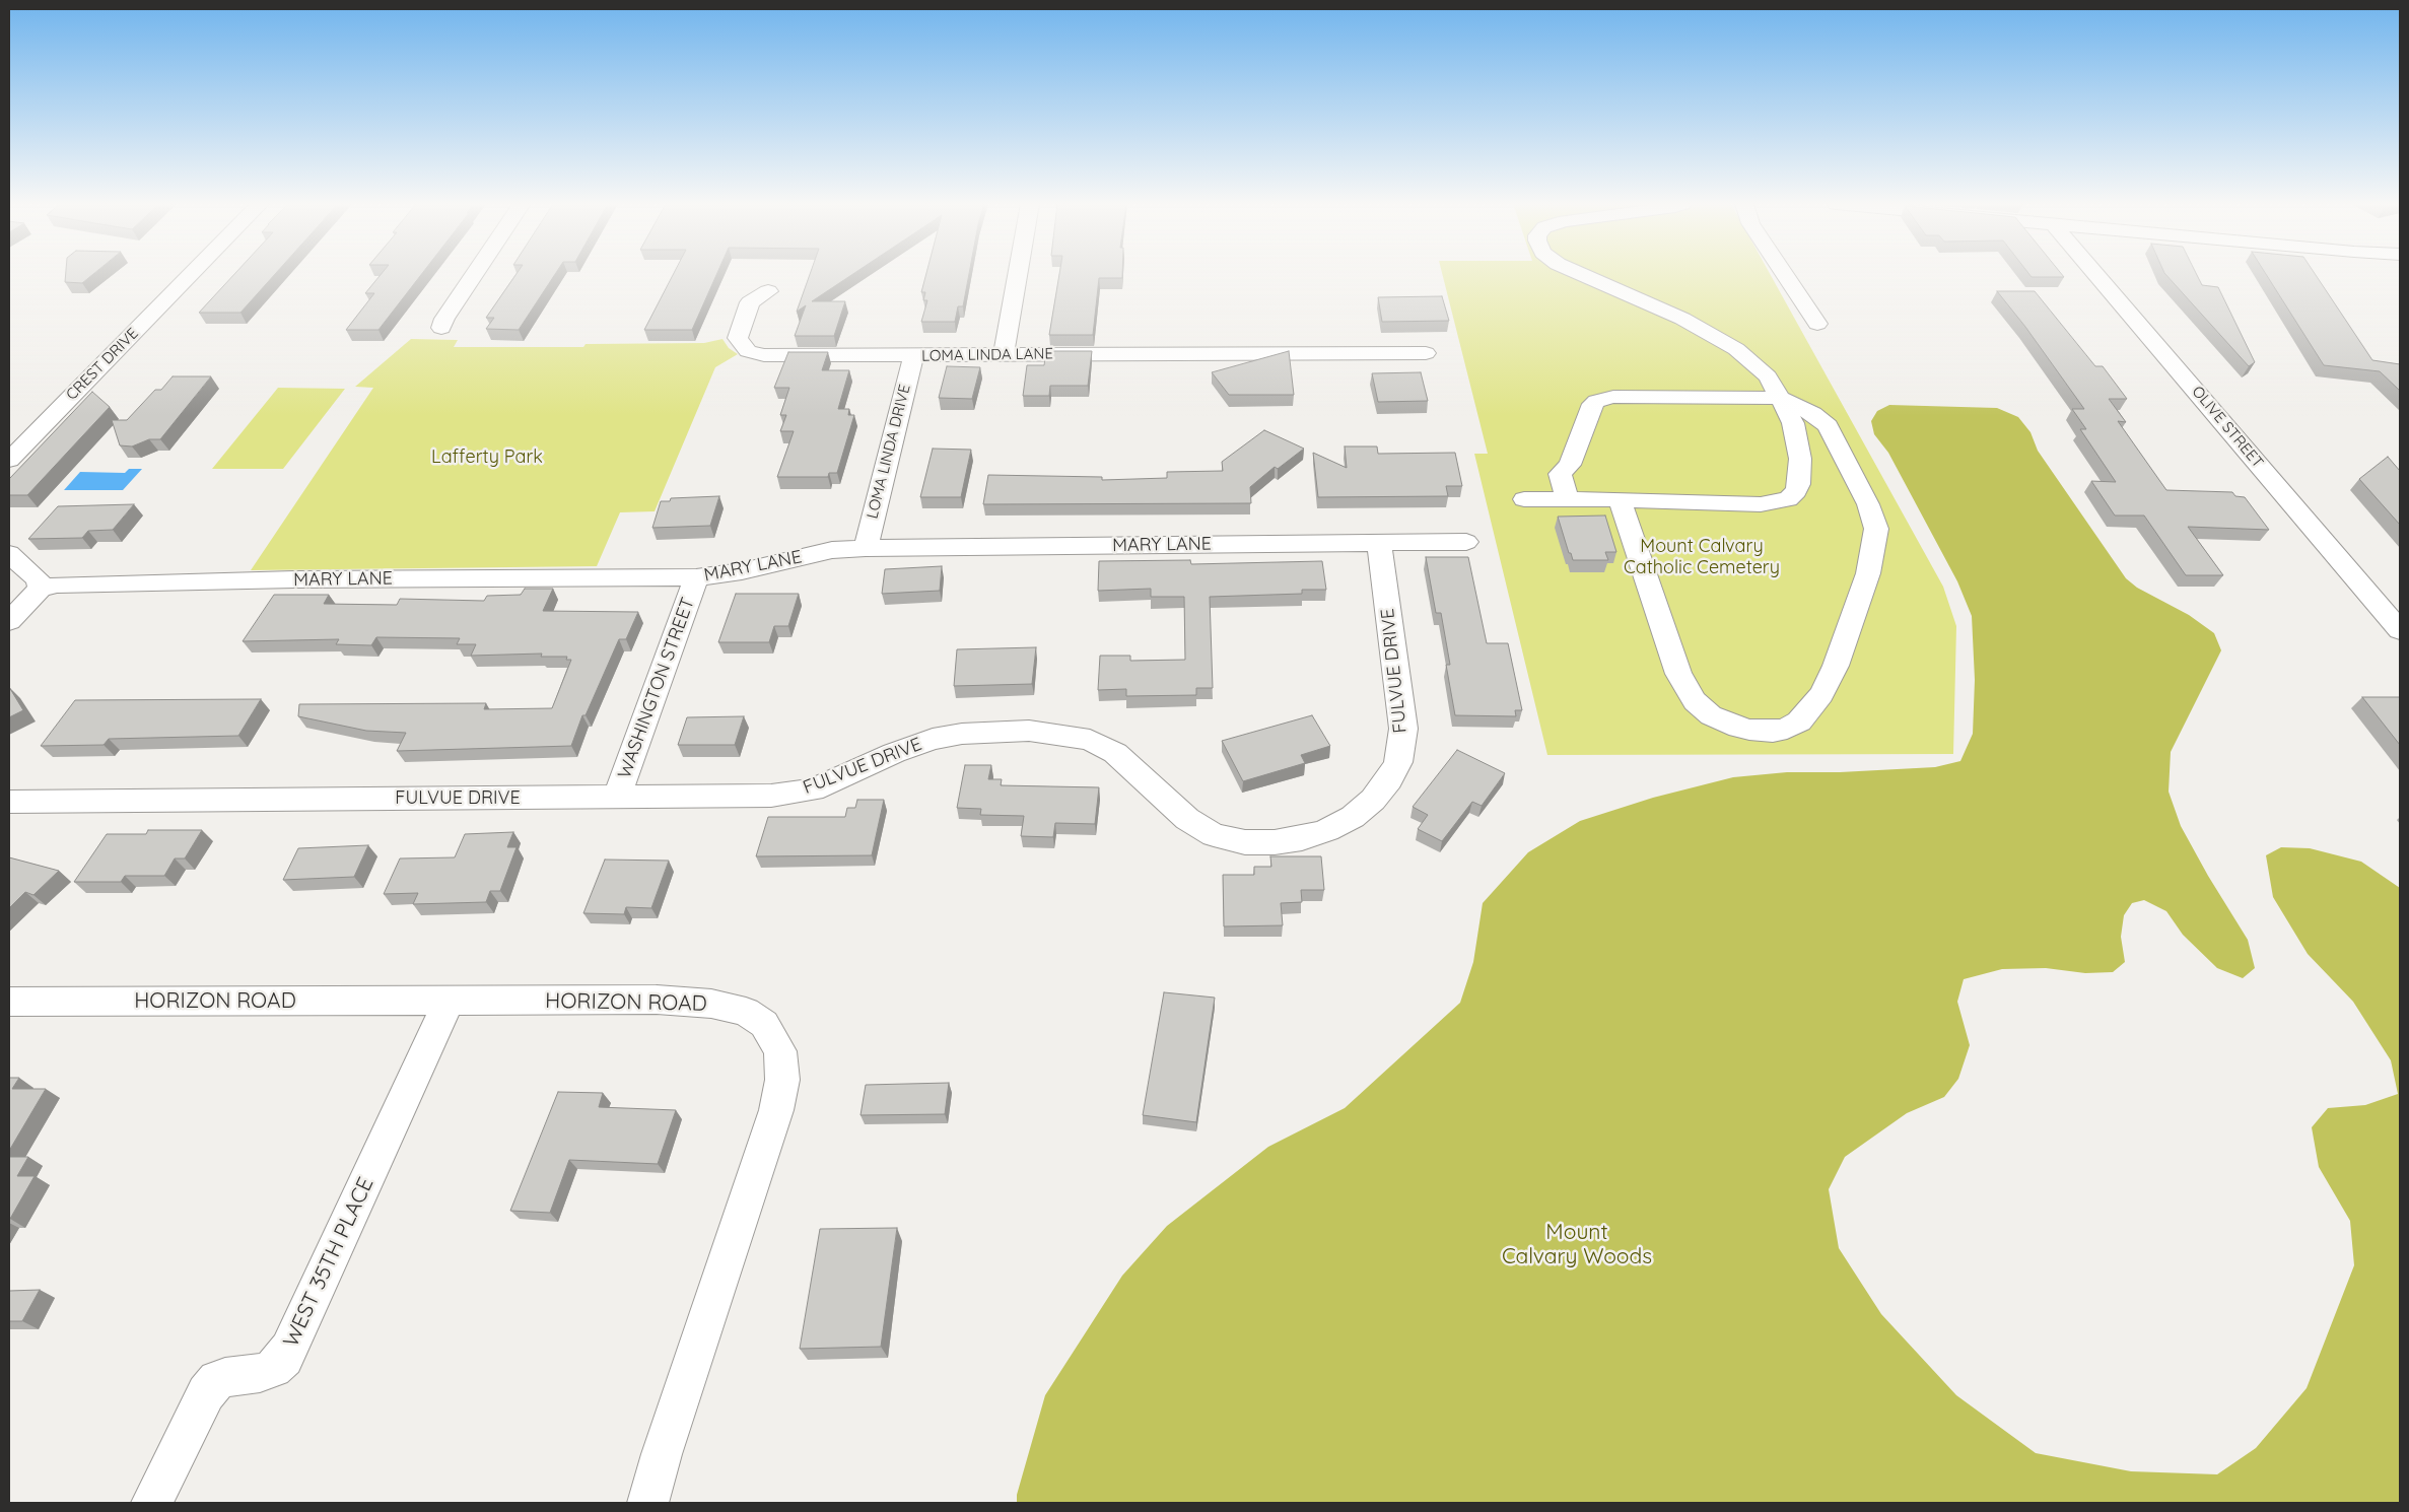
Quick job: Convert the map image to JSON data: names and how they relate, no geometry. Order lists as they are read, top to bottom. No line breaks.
{"streets":{"street":["LOMA LINDA LANE","CREST DRIVE","OLIVE STREET","LOMA LINDA DRIVE","MARY LANE","FULVUE DRIVE","WASHINGTON STREET","HORIZON ROAD","WEST 35TH PLACE"]},"crossings":[["LOMA LINDA LANE","LOMA LINDA DRIVE"],["LOMA LINDA DRIVE","MARY LANE"],["MARY LANE","FULVUE DRIVE"],["MARY LANE","WASHINGTON STREET"],["FULVUE DRIVE","WASHINGTON STREET"],["HORIZON ROAD","WEST 35TH PLACE"]],"parks":["Lafferty Park","Mount Calvary Catholic Cemetery","Mount Calvary Woods"]}
